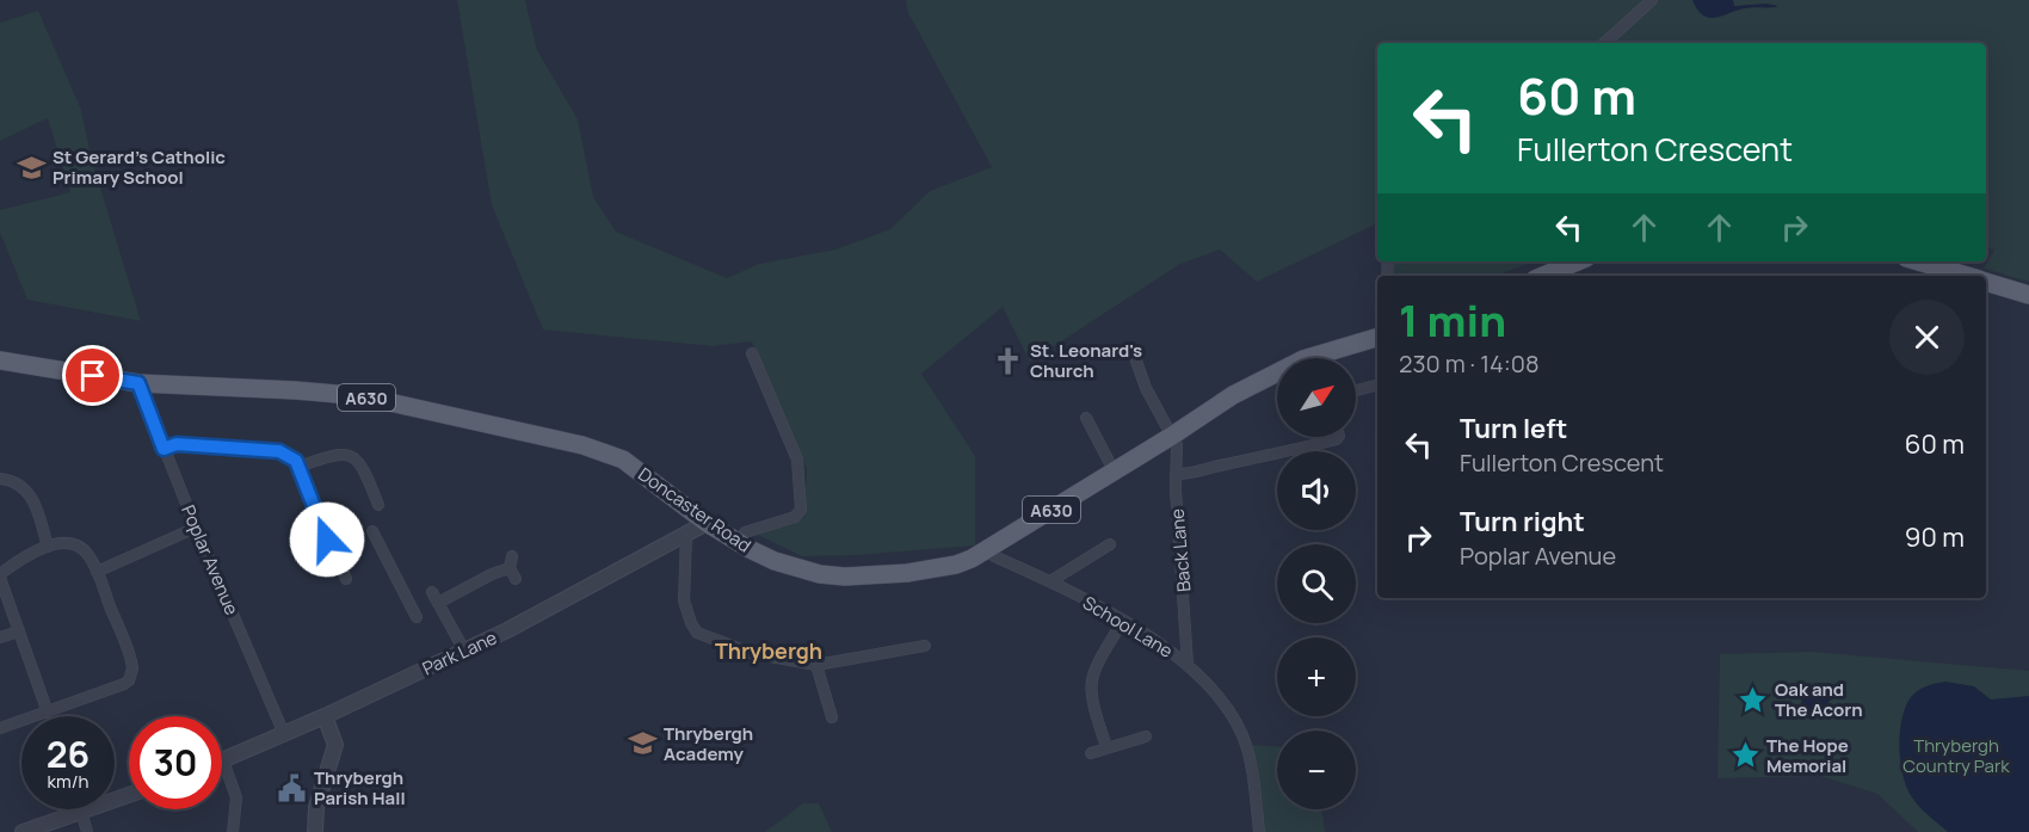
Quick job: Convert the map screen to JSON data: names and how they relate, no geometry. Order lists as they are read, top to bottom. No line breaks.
{"streets":{"main road":["A630","Doncaster Road"],"street":["Back Lane","Poplar Avenue","School Lane","Park Lane"]},"crossings":[["Doncaster Road","Back Lane"],["Doncaster Road","Poplar Avenue"],["Doncaster Road","School Lane"],["Doncaster Road","Park Lane"],["Back Lane","School Lane"],["Poplar Avenue","Park Lane"]],"districts":["Thrybergh"],"parks":["Thrybergh Country Park"],"places":{"school or university":["St Gerard's Catholic Primary School","Thrybergh Academy"],"church":["St. Leonard's Church"],"place":["Oak and The Acorn","The Hope Memorial"],"public building":["Thrybergh Parish Hall"]},"north":"top right","page":{"turn":["60 m","Fullerton Crescent"],"heading":["1 min","230 m · 14:08"],"map_buttons":["+","−"],"list":[{"name":"Turn left","note":"Fullerton Crescent","value":"60 m"},{"name":"Turn right","note":"Poplar Avenue","value":"90 m"}],"speed":"26 km/h","limit":"30"}}
